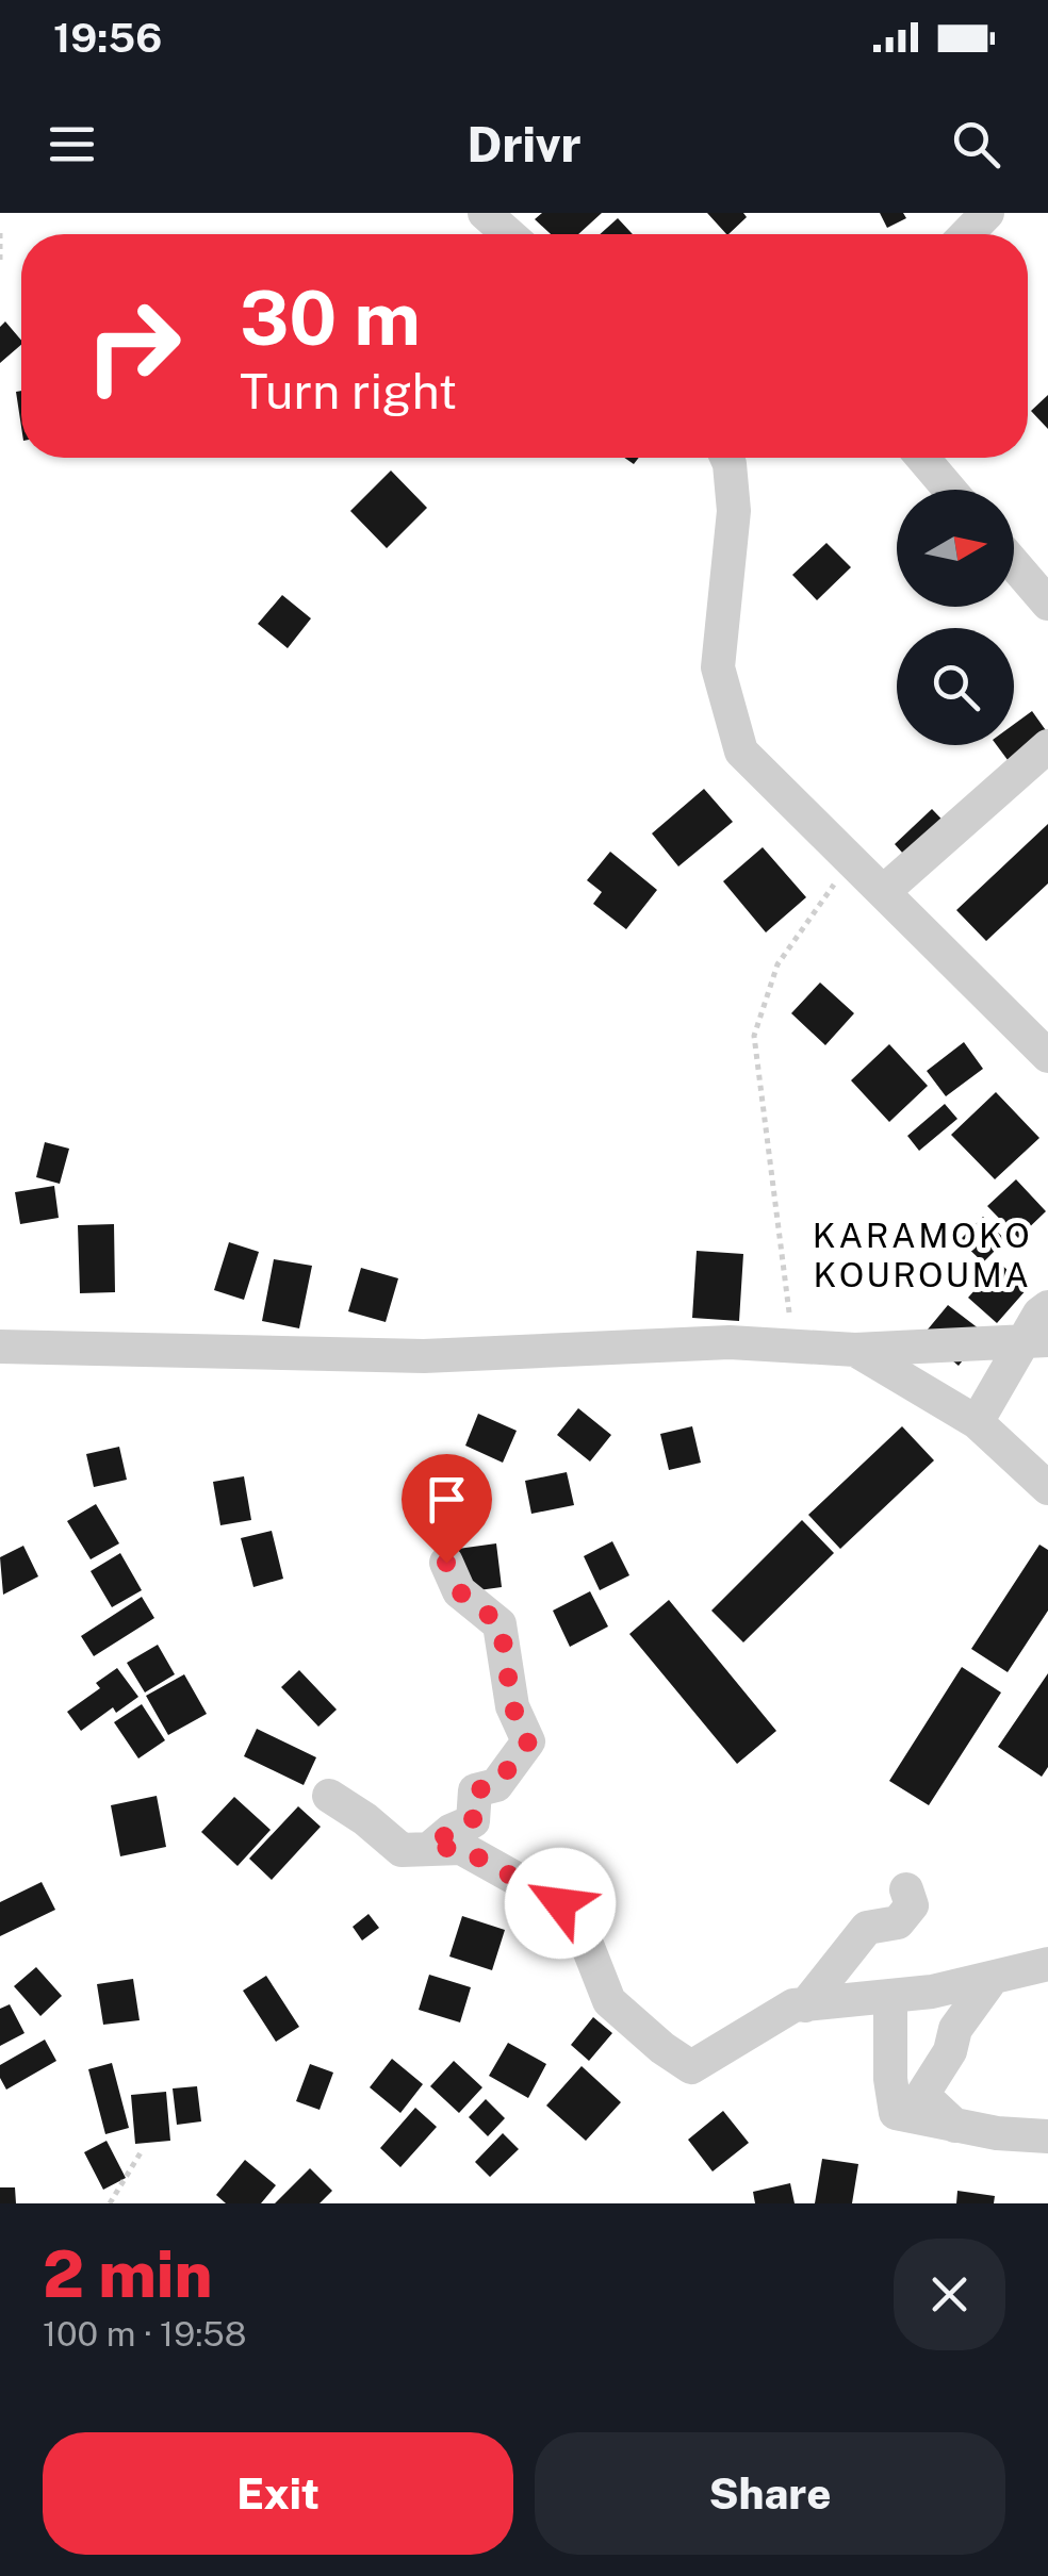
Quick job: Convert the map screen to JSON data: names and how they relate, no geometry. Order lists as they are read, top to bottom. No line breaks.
{"districts":["KARAMOKO KOUROUMA"],"north":"right","page":{"status":"19:56","header":"Drivr","turn":["30 m","Turn right"],"heading":["2 min","100 m · 19:58"],"buttons":["Exit","Share"]}}
